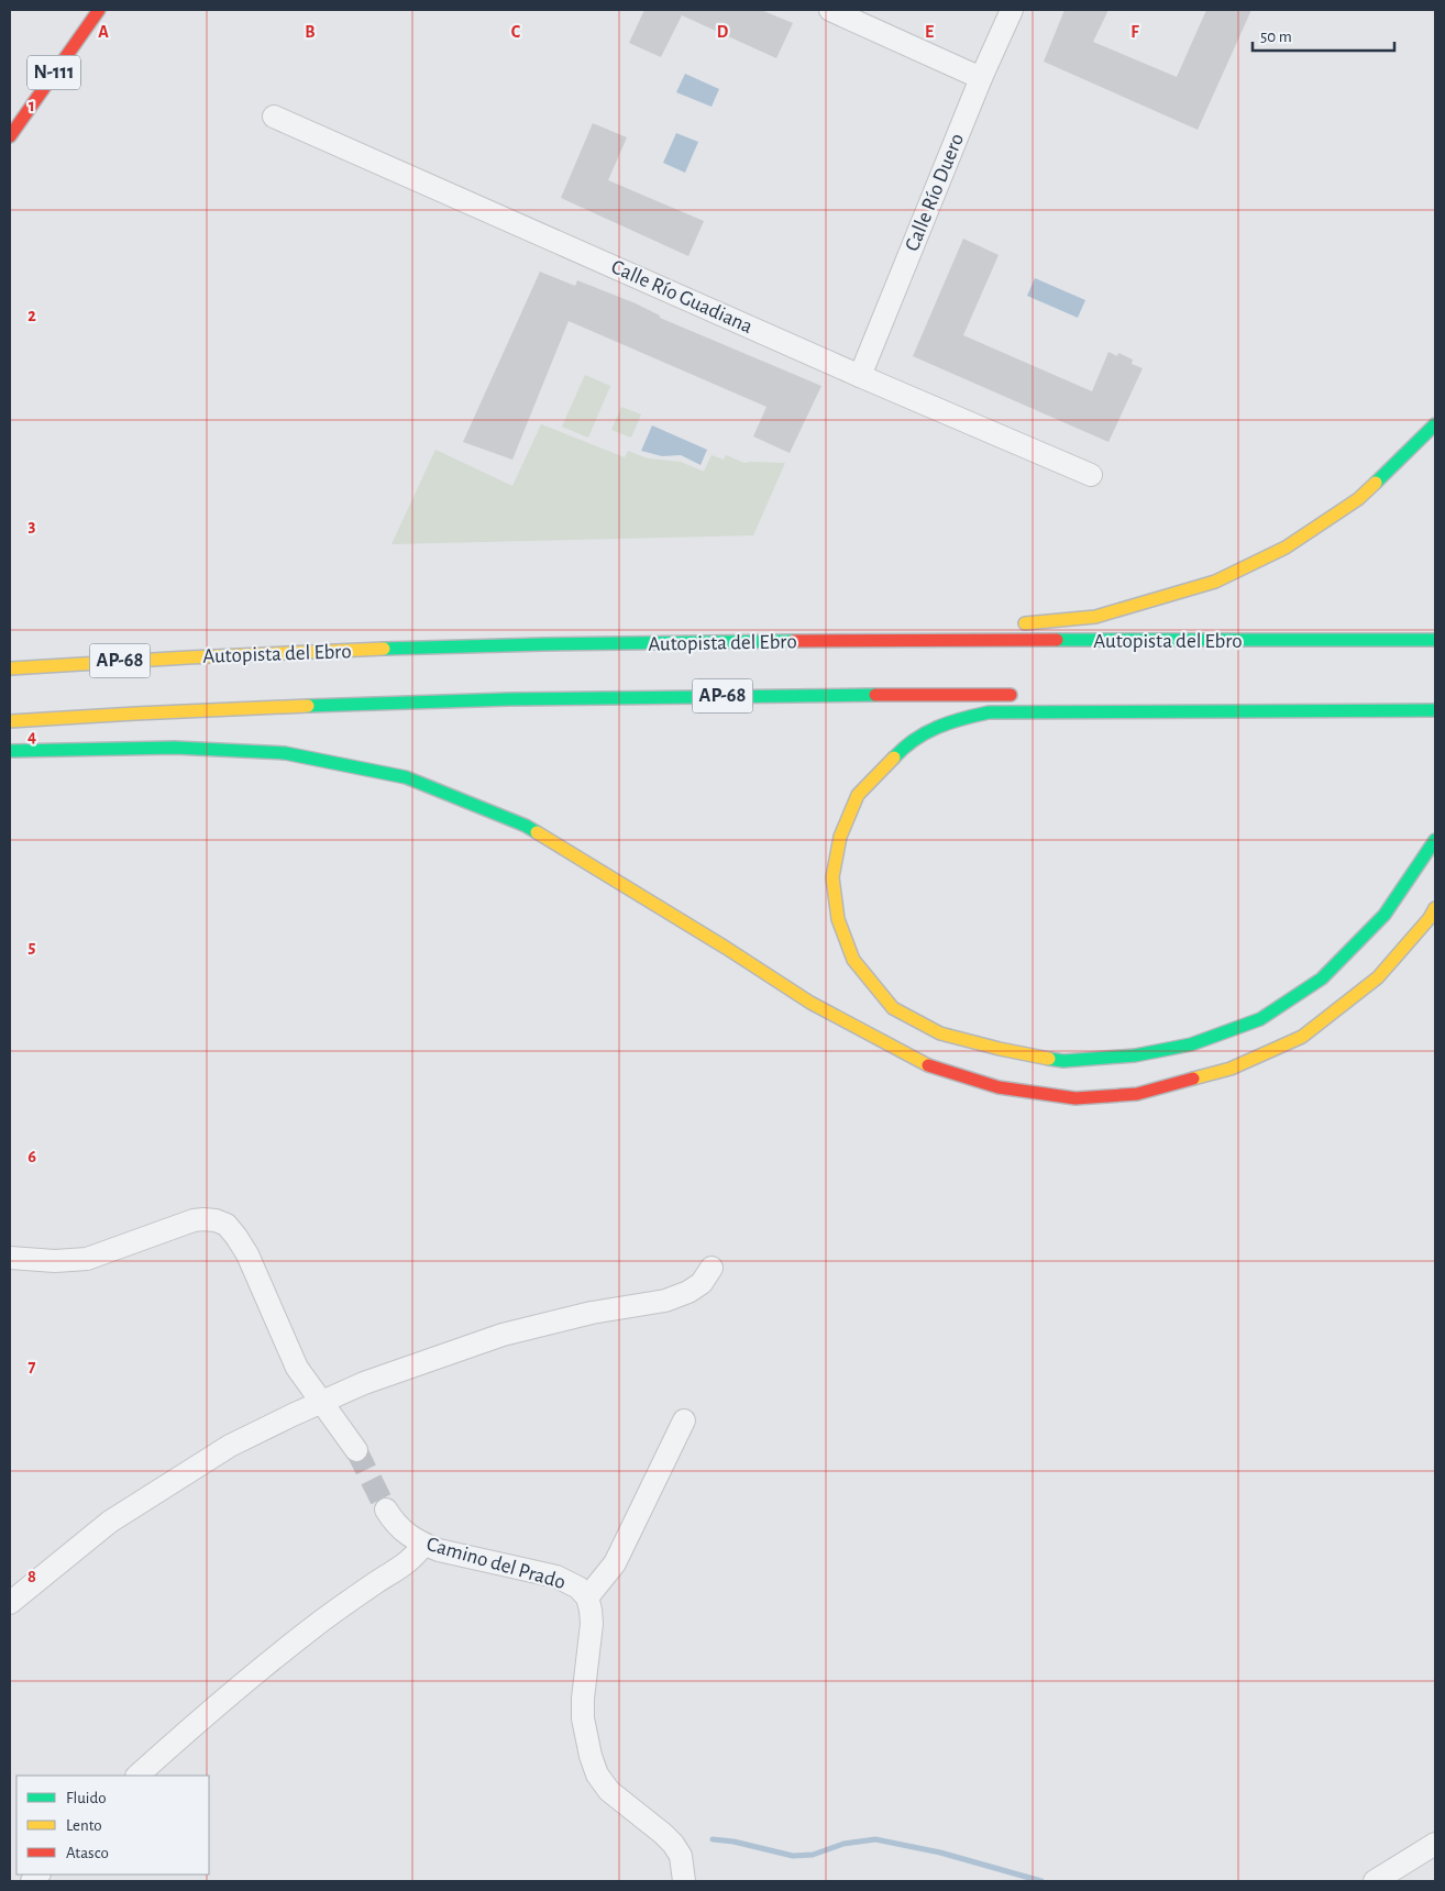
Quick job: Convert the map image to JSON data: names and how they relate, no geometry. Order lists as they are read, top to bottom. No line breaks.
{"streets":{"highway":["N-111","Autopista del Ebro","AP-68"],"street":["Calle Río Duero","Calle Río Guadiana","Camino del Prado"]},"crossings":[["Calle Río Duero","Calle Río Guadiana"]],"legend":["Fluido","Lento","Atasco"],"scale_bar":"50 m","grid":{"columns":["A","B","C","D","E","F"],"rows":["1","2","3","4","5","6","7","8"]}}
